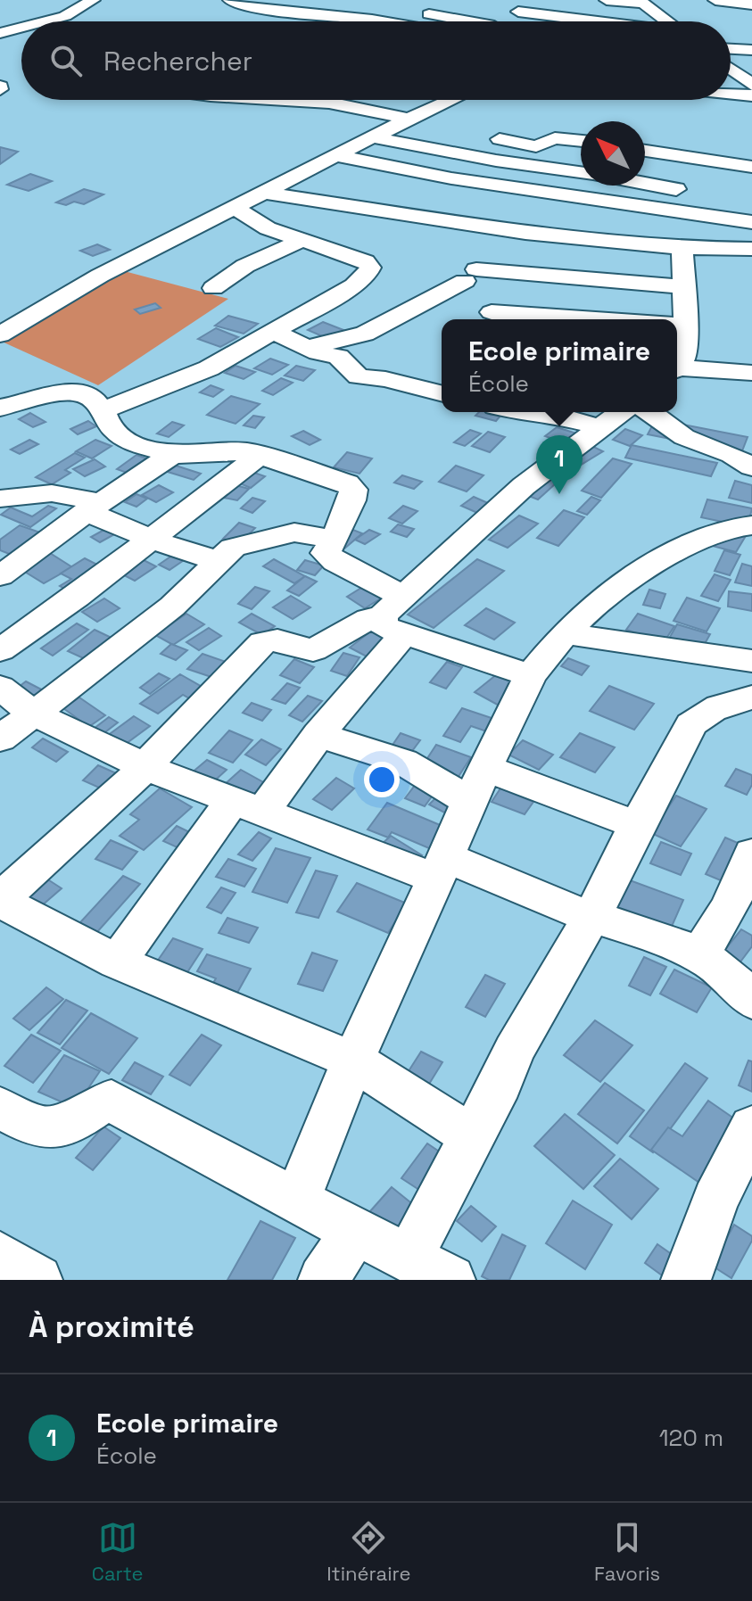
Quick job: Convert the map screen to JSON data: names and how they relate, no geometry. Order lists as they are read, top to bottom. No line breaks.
{"north":"top left","page":{"search":"Rechercher","popup":["Ecole primaire","École"],"pins":"1","heading":"À proximité","list":[{"mark":"1","name":"Ecole primaire","note":"École","value":"120 m"}],"nav":["Carte","Itinéraire","Favoris"]}}
